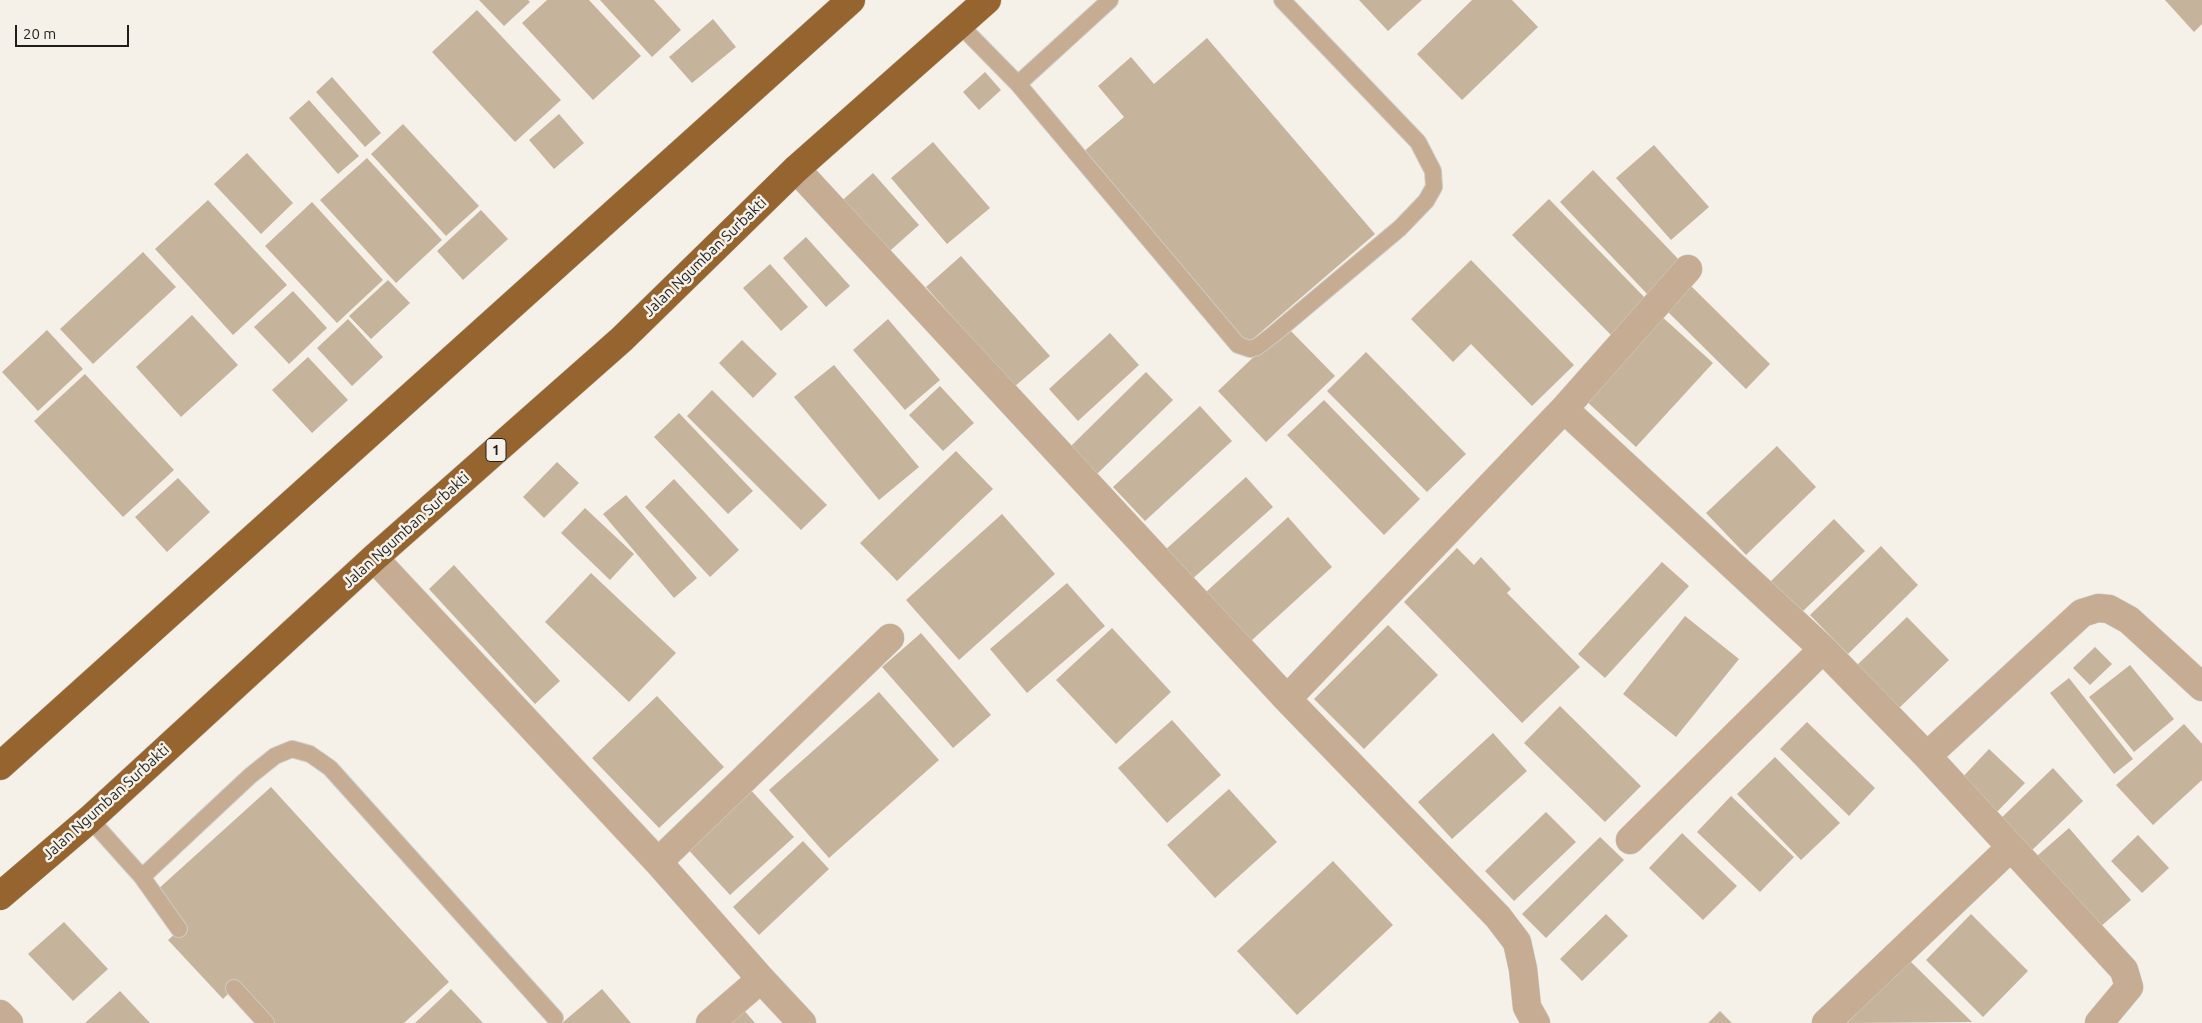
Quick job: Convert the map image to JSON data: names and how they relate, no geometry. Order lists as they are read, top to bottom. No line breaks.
{"streets":{"highway":["Jalan Ngumban Surbakti","1"]},"scale_bar":"20 m"}
